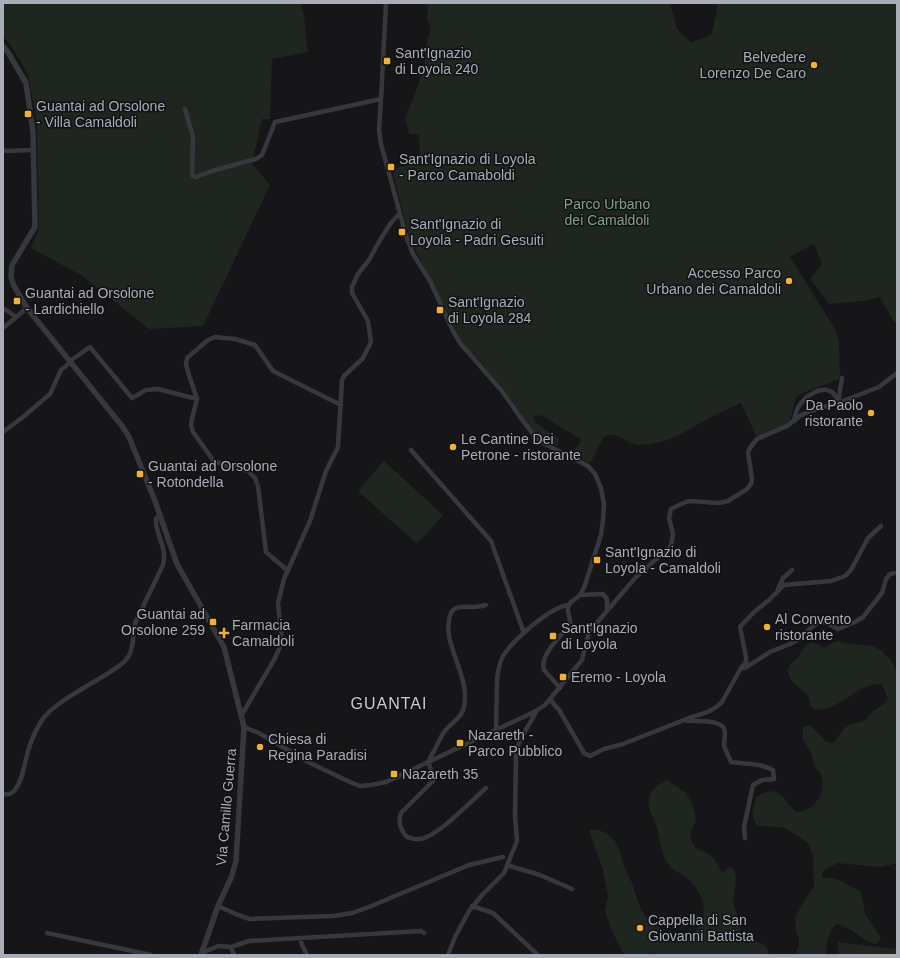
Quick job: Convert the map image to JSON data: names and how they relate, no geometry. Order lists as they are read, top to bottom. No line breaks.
{"streets":{"street":["Via Camillo Guerra"]},"districts":["GUANTAI"],"parks":["Parco Urbano dei Camaldoli"],"places":{"transit":["Sant'Ignazio di Loyola 240","Guantai ad Orsolone - Villa Camaldoli","Sant'Ignazio di Loyola - Parco Camaboldi","Sant'Ignazio di Loyola - Padri Gesuiti","Guantai ad Orsolone - Lardichiello","Sant'Ignazio di Loyola 284","Guantai ad Orsolone - Rotondella","Sant'Ignazio di Loyola - Camaldoli","Guantai ad Orsolone 259","Sant'Ignazio di Loyola","Eremo - Loyola","Nazareth - Parco Pubblico","Nazareth 35"],"other":["Belvedere Lorenzo De Caro","Accesso Parco Urbano dei Camaldoli","Da Paolo ristorante","Le Cantine Dei Petrone - ristorante","Al Convento ristorante","Chiesa di Regina Paradisi","Cappella di San Giovanni Battista"],"health":["Farmacia Camaldoli"]}}
